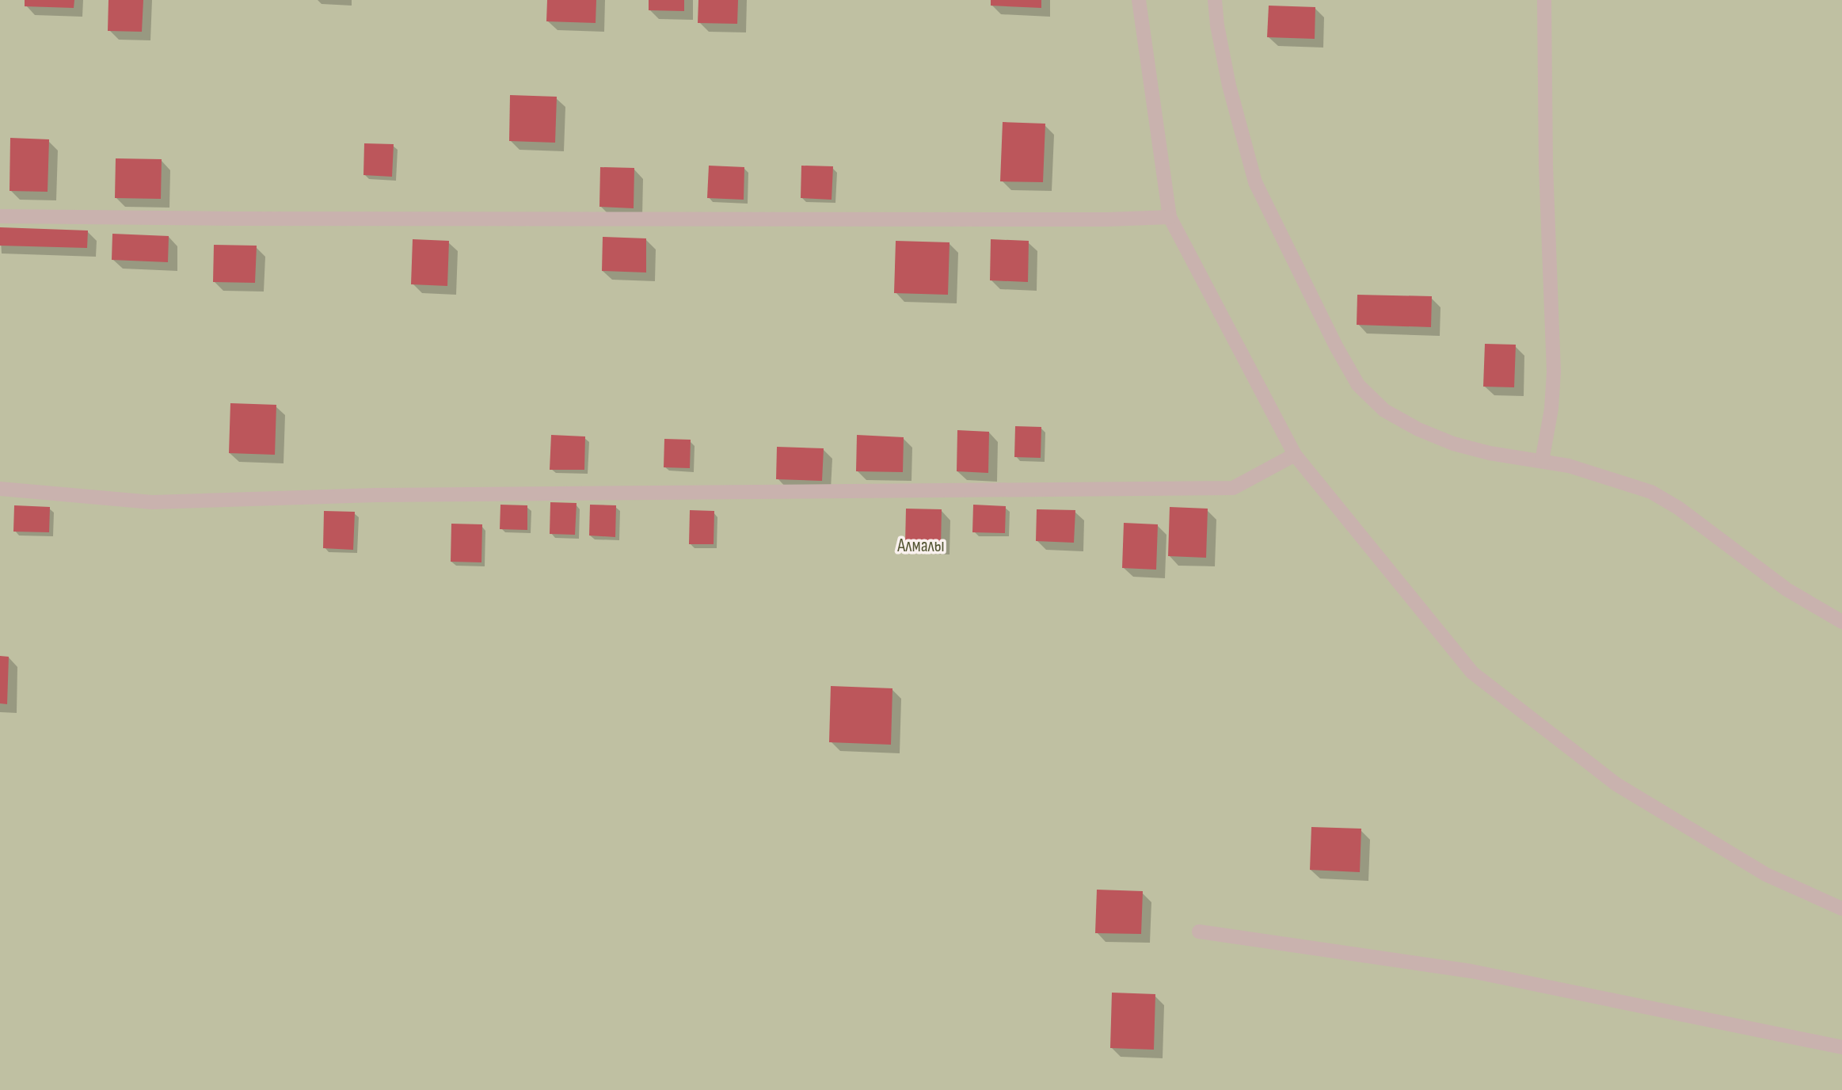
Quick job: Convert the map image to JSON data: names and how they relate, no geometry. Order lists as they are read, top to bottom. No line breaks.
{"parks":["Алмалы"]}
